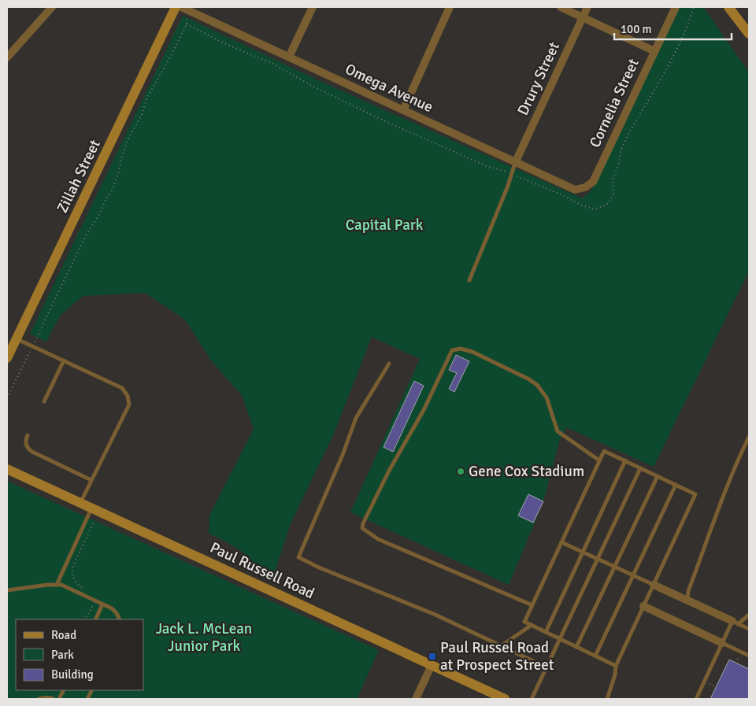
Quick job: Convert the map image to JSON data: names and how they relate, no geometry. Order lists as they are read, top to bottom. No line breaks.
{"streets":{"street":["Drury Street","Omega Avenue","Cornelia Street","Zillah Street","Paul Russell Road"]},"crossings":[["Drury Street","Omega Avenue"],["Omega Avenue","Cornelia Street"]],"parks":["Capital Park","Jack L. McLean Junior Park"],"places":{"other":["Gene Cox Stadium"],"transit":["Paul Russel Road at Prospect Street"]},"legend":["Road","Park","Building"],"scale_bar":"100 m"}
